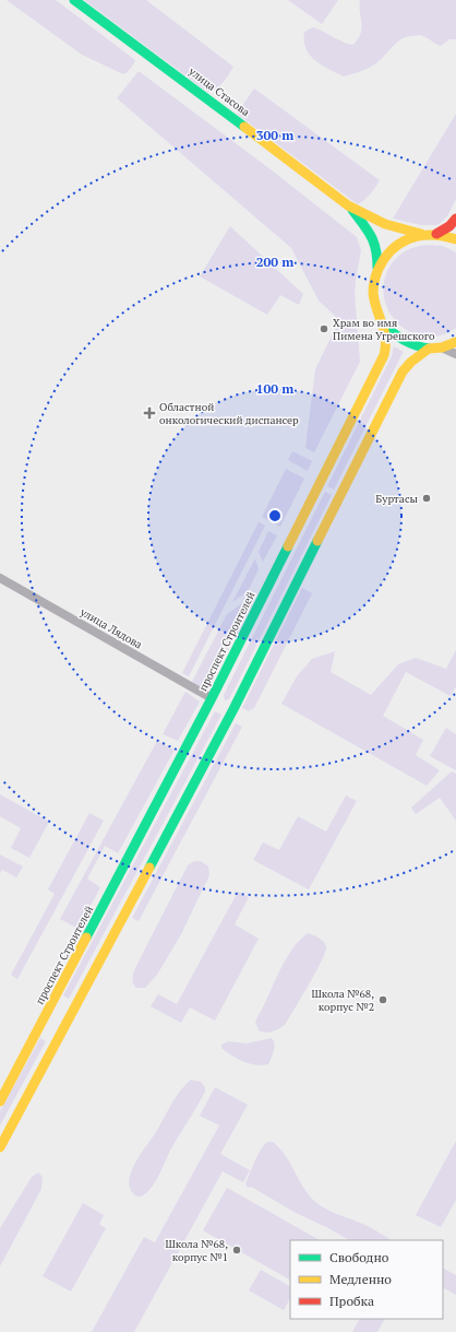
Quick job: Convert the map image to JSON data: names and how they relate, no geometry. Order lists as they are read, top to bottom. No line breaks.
{"streets":{"main road":["улица Стасова","проспект Строителей"],"street":["улица Лядова"]},"crossings":[["улица Стасова","проспект Строителей"],["улица Лядова","проспект Строителей"]],"places":{"other":["Храм во имя Пимена Угрешского","Буртасы","Школа №68, корпус №2","Школа №68, корпус №1"],"health":["Областной онкологический диспансер"]},"legend":["Свободно","Медленно","Пробка"],"rings":["300 m","200 m","100 m"]}
